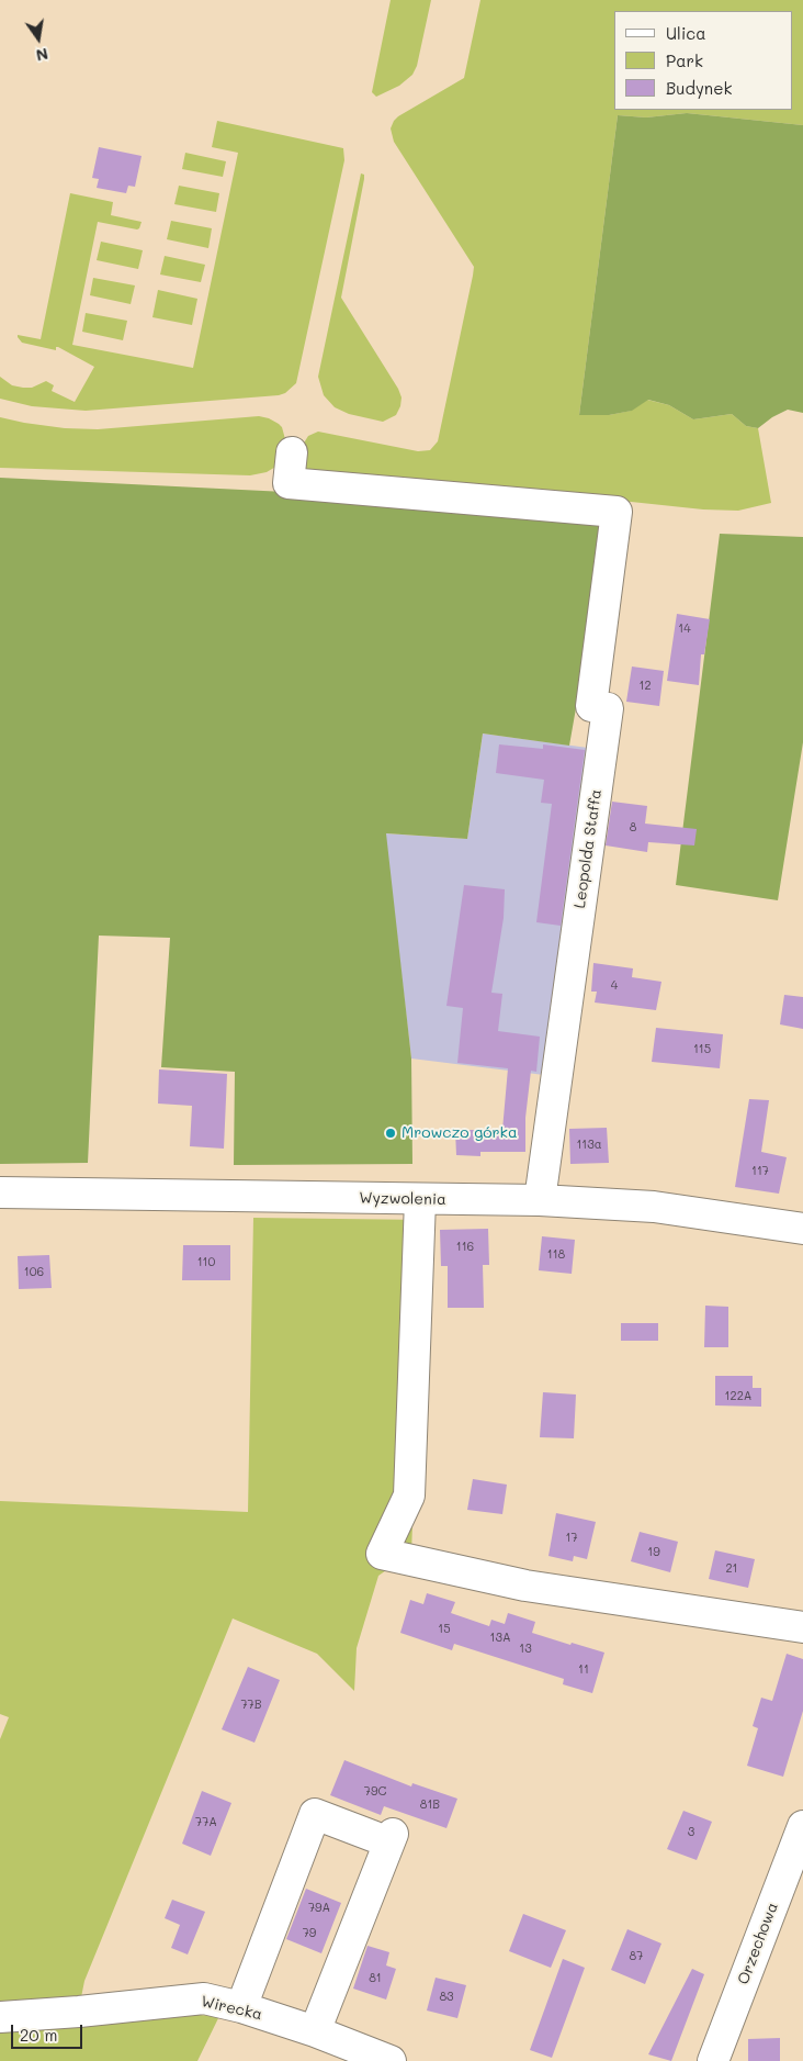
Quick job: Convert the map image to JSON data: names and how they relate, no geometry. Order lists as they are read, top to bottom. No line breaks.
{"streets":{"street":["Leopolda Staffa","Wyzwolenia","Orzechowa","Wirecka"]},"crossings":[["Leopolda Staffa","Wyzwolenia"]],"places":["Mrowczo górka"],"house_numbers":["14","12","8","4","115","113a","117","116","118","110","106","122A","17","19","21","15","13A","13","11","77B","79C","81B","77A","3","79A","79","87","81","83"],"legend":["Ulica","Park","Budynek"],"scale_bar":"20 m","north":"bottom"}
